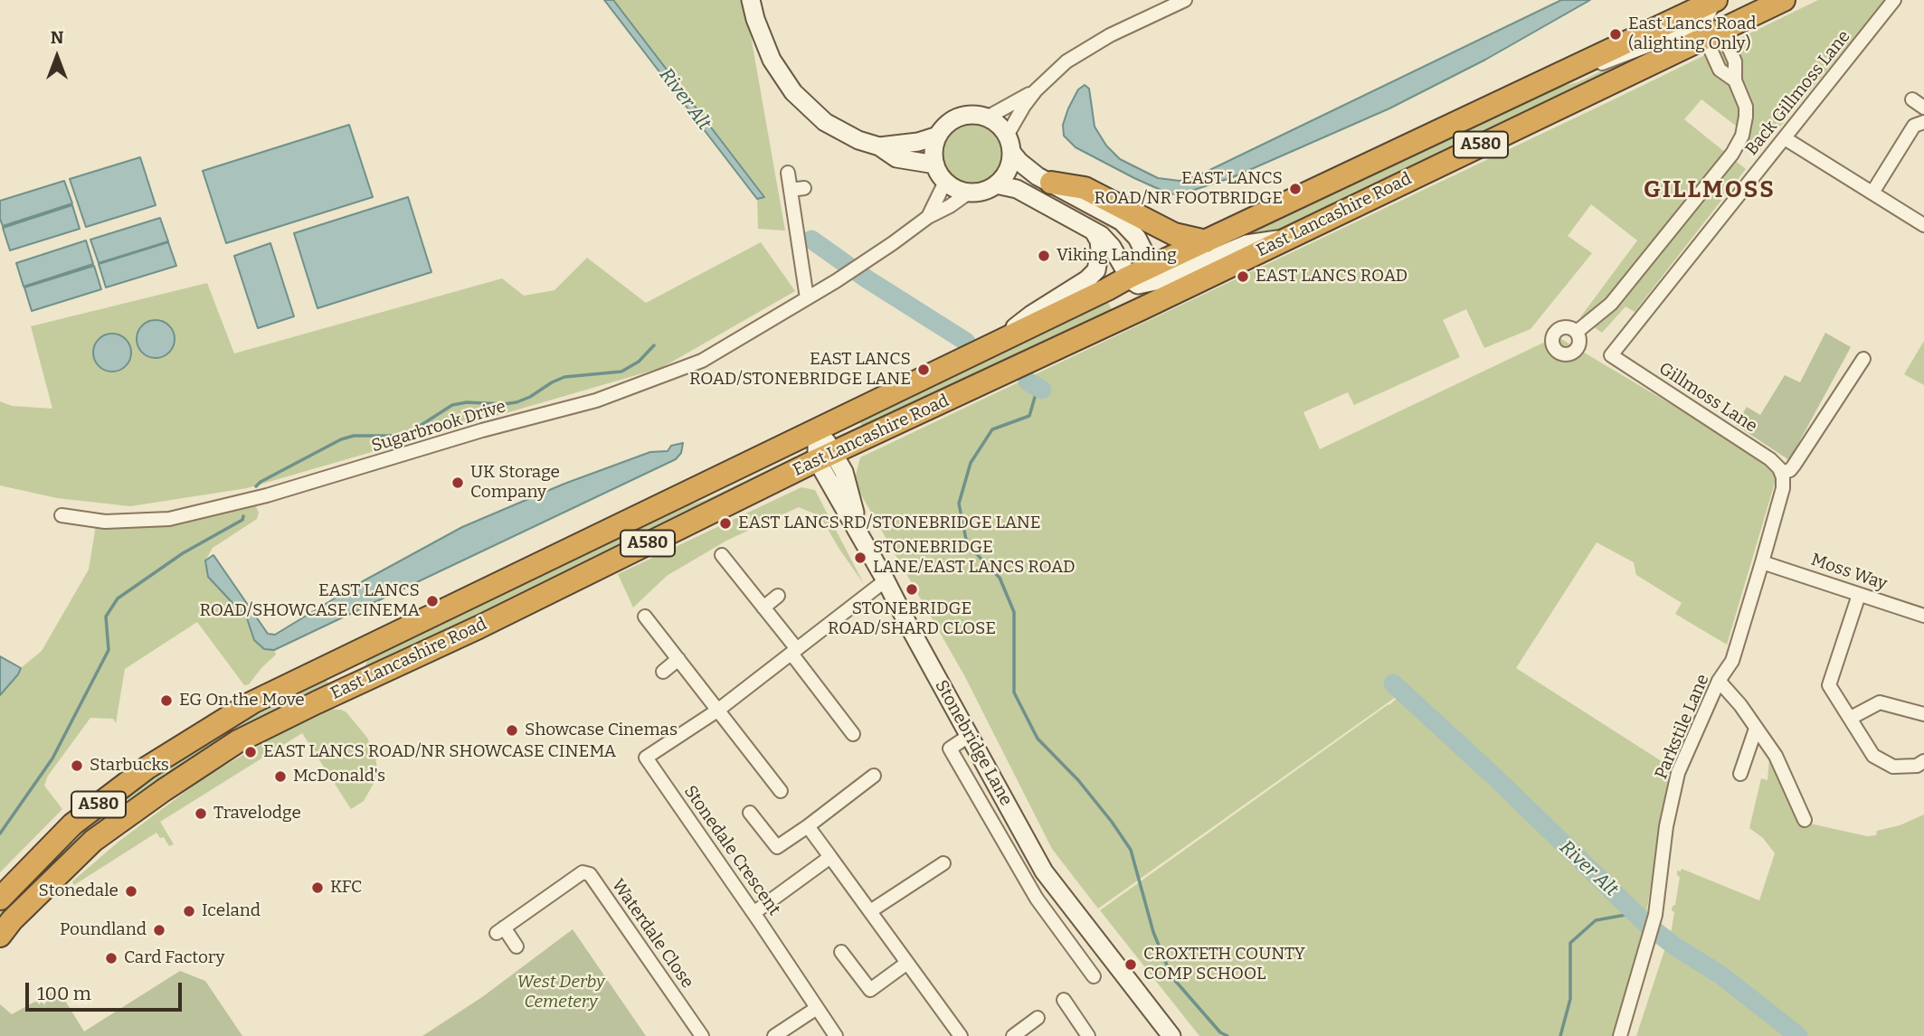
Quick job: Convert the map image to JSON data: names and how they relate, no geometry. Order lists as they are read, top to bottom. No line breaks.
{"streets":{"highway":["A580","East Lancashire Road"],"street":["Back Gillmoss Lane","Gillmoss Lane","Sugarbrook Drive","Moss Way","Parkstile Lane","Stonebridge Lane","Stonedale Crescent","Waterdale Close"]},"crossings":[["Back Gillmoss Lane","Gillmoss Lane"],["East Lancashire Road","Stonebridge Lane"],["Gillmoss Lane","Parkstile Lane"],["Moss Way","Parkstile Lane"],["Stonebridge Lane","Stonedale Crescent"]],"districts":["GILLMOSS"],"water":["River Alt"],"parks":["West Derby Cemetery"],"places":["East Lancs Road (alighting Only)","EAST LANCS ROAD/NR FOOTBRIDGE","Viking Landing","EAST LANCS ROAD","EAST LANCS ROAD/STONEBRIDGE LANE","UK Storage Company","EAST LANCS RD/STONEBRIDGE LANE","STONEBRIDGE LANE/EAST LANCS ROAD","STONEBRIDGE ROAD/SHARD CLOSE","EAST LANCS ROAD/SHOWCASE CINEMA","EG On the Move","Showcase Cinemas","EAST LANCS ROAD/NR SHOWCASE CINEMA","Starbucks","McDonald's","Travelodge","KFC","Stonedale","Iceland","Poundland","Card Factory","CROXTETH COUNTY COMP SCHOOL"],"scale_bar":"100 m","north":"top"}
